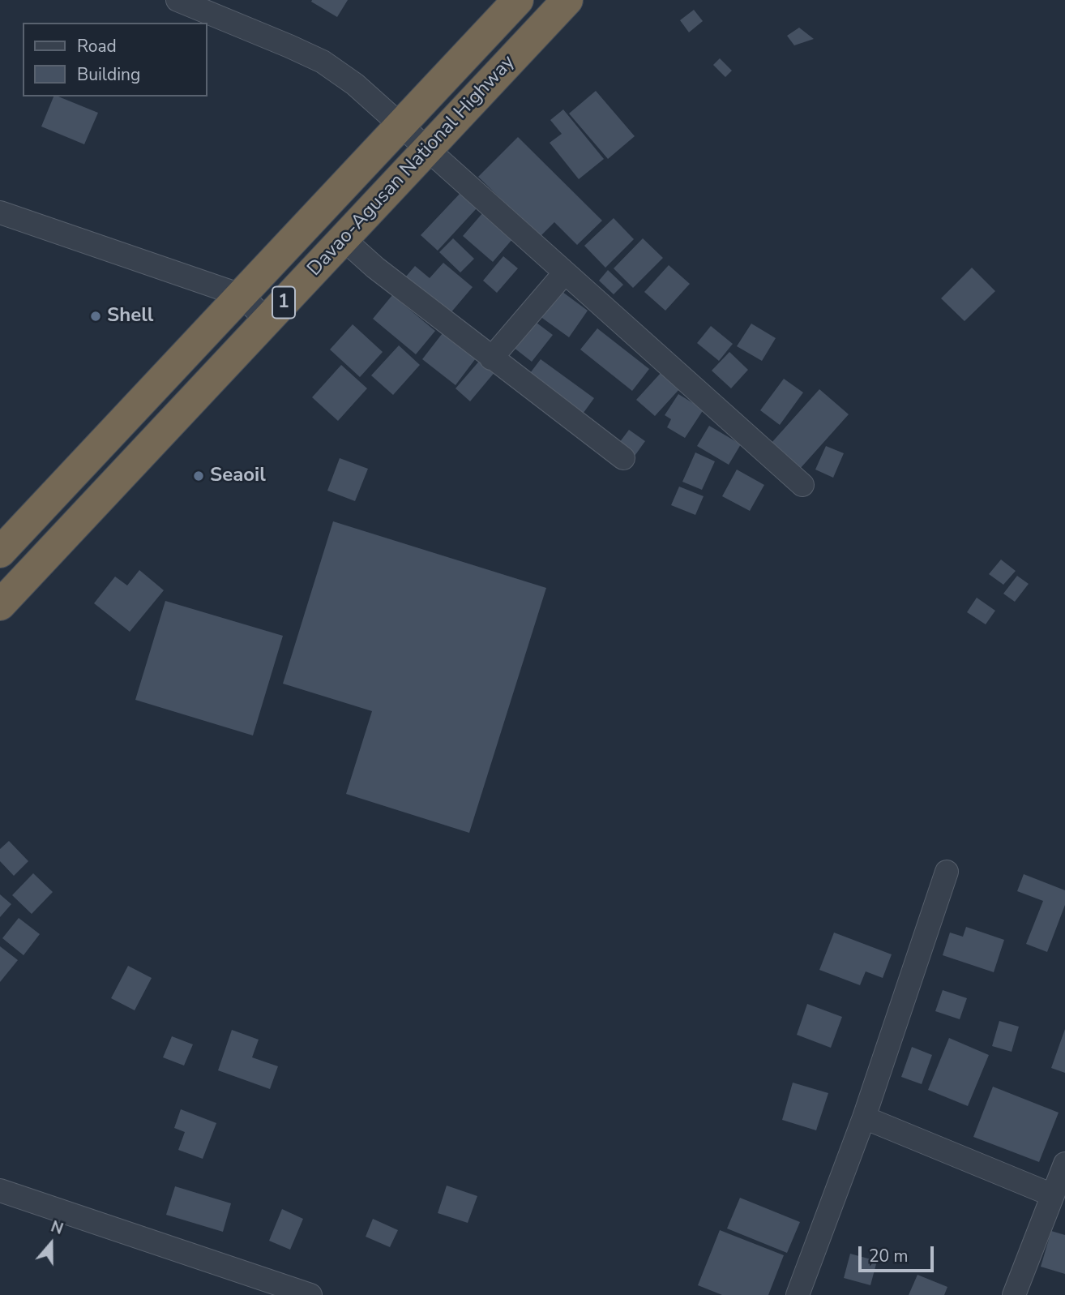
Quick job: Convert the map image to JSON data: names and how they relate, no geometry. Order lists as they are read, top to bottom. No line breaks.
{"streets":{"highway":["Davao-Agusan National Highway","1"]},"places":["Shell","Seaoil"],"legend":["Road","Building"],"scale_bar":"20 m","north":"top"}
